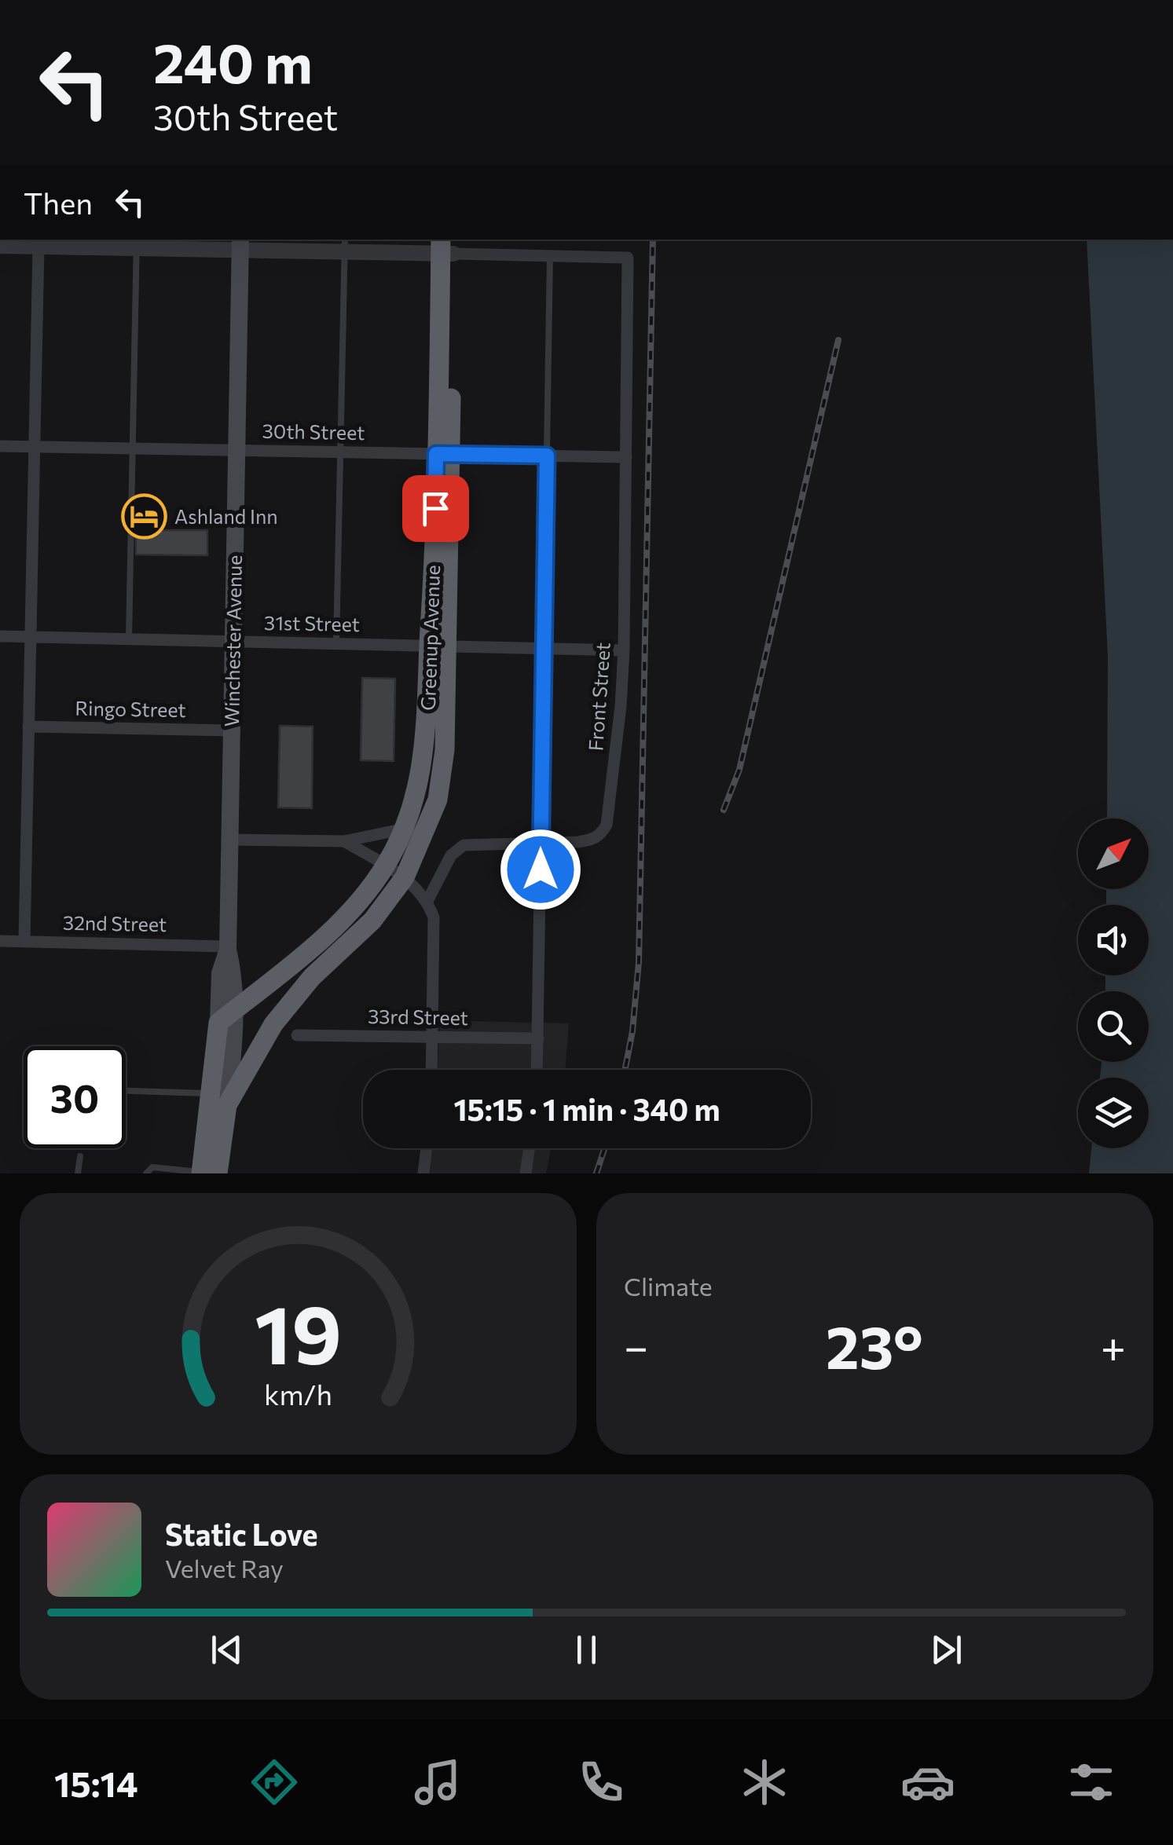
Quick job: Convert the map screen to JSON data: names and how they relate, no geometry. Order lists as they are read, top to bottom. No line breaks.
{"streets":{"highway":["Greenup Avenue","Winchester Avenue"],"street":["30th Street","31st Street","Front Street","Ringo Street","32nd Street","33rd Street"]},"crossings":[["30th Street","Greenup Avenue"],["30th Street","Winchester Avenue"],["30th Street","Front Street"],["31st Street","Greenup Avenue"],["31st Street","Winchester Avenue"],["31st Street","Front Street"],["Greenup Avenue","Winchester Avenue"],["Winchester Avenue","Ringo Street"],["Winchester Avenue","32nd Street"]],"places":{"hotel":["Ashland Inn"]},"north":"top right","page":{"turn":["240 m","30th Street"],"then":"Then","limit":"30","trip":"15:15 · 1 min · 340 m","tile":"Climate","heat":["−","23°","+"],"song":["Static Love","Velvet Ray"],"tabs":"15:14","gauge":["19","km/h"]}}
